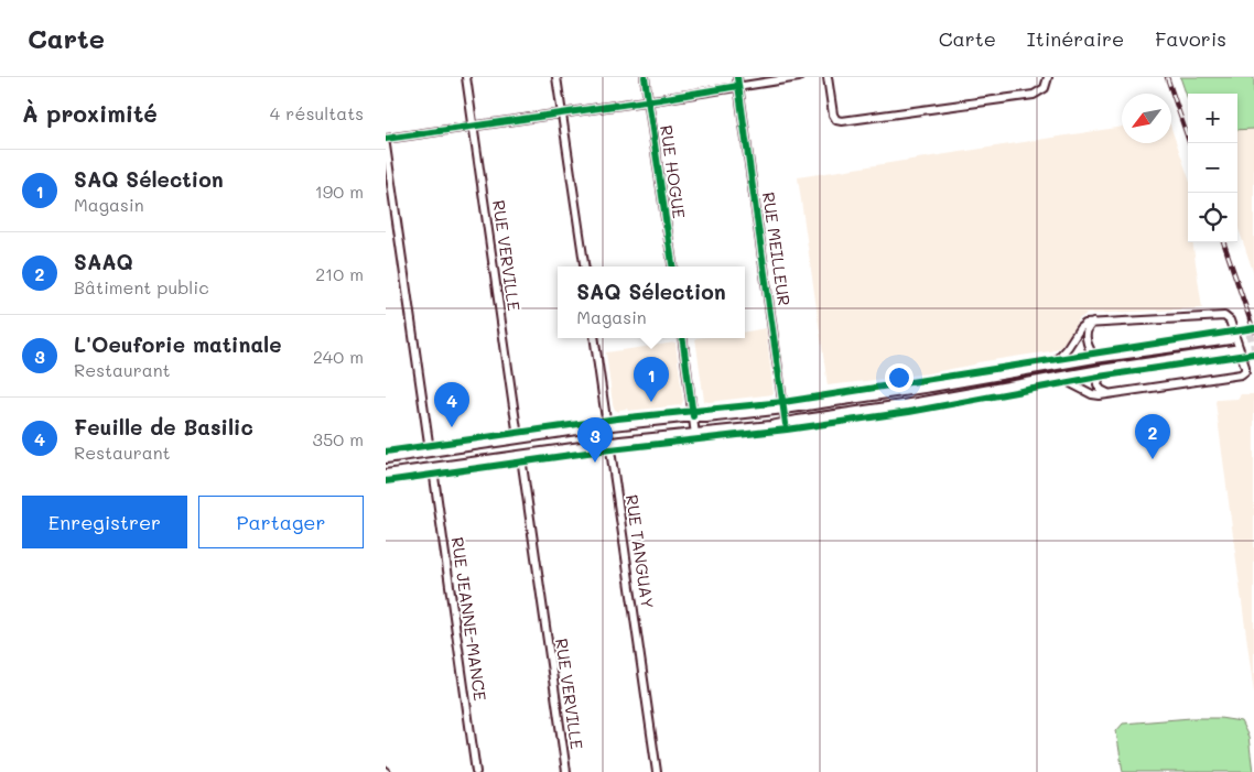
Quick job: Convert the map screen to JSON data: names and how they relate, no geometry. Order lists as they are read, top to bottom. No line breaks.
{"streets":{"street":["RUE HOGUE","RUE MEILLEUR","RUE VERVILLE","RUE TANGUAY","RUE JEANNE-MANCE"]},"north":"bottom left","page":{"header":"Carte","nav":["Carte","Itinéraire","Favoris"],"heading":["À proximité","4 résultats"],"map_buttons":["+","−"],"list":[{"mark":"1","name":"SAQ Sélection","note":"Magasin","value":"190 m"},{"mark":"2","name":"SAAQ","note":"Bâtiment public","value":"210 m"},{"mark":"3","name":"L'Oeuforie matinale","note":"Restaurant","value":"240 m"},{"mark":"4","name":"Feuille de Basilic","note":"Restaurant","value":"350 m"}],"popup":["SAQ Sélection","Magasin"],"pins":["1","4","2","3"],"buttons":["Enregistrer","Partager"]}}
